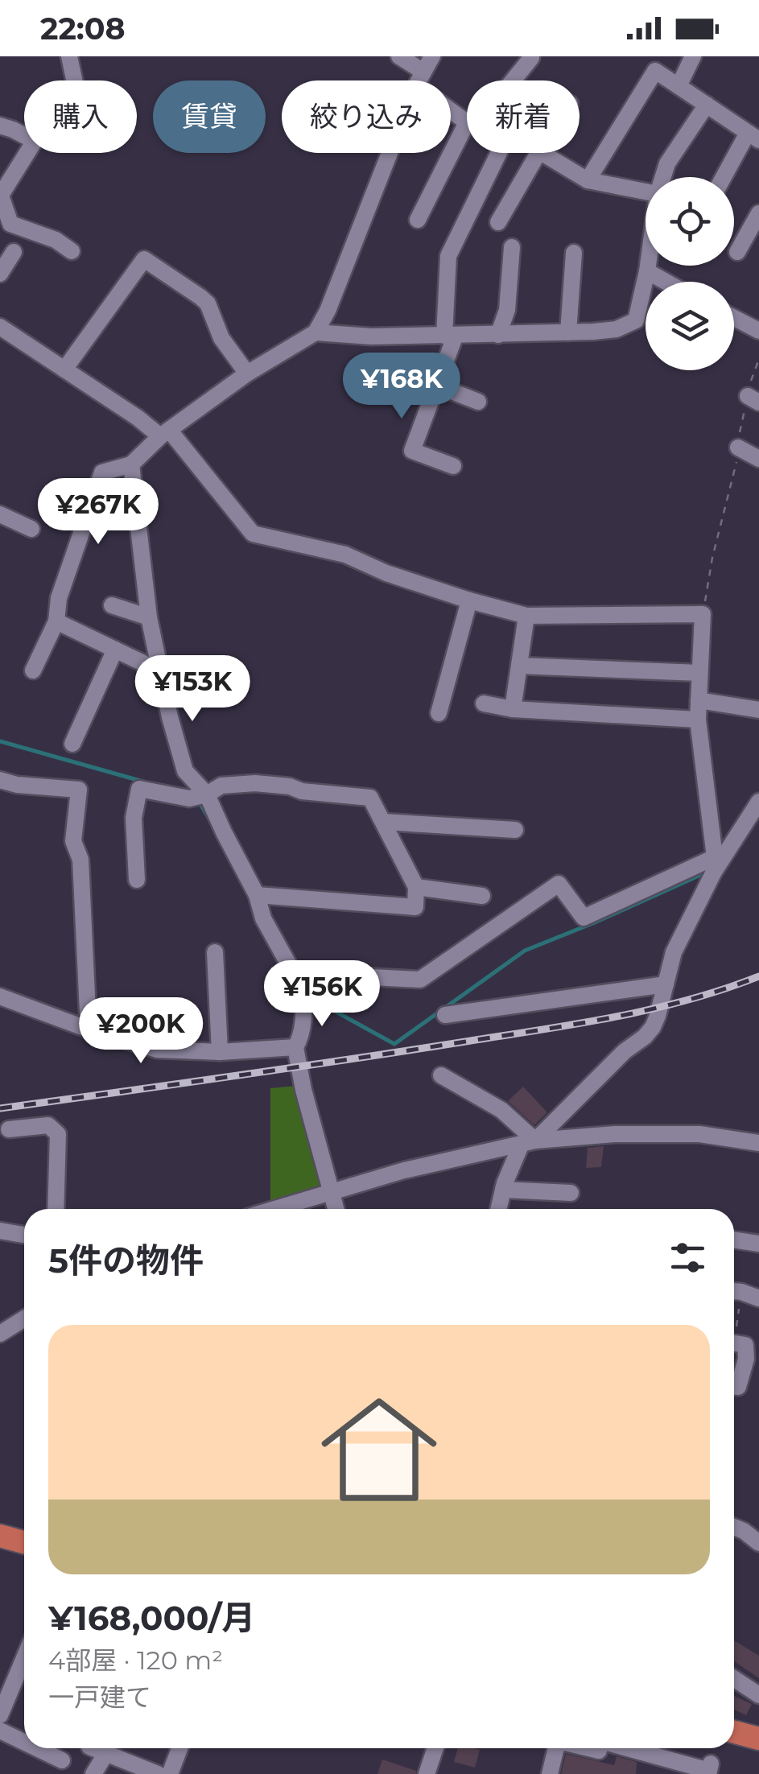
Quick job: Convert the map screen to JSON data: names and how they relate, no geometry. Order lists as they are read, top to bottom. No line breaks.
{"page":{"status":"22:08","chip":["購入","賃貸","絞り込み","新着"],"price":["¥168K","¥267K","¥153K","¥156K","¥200K"],"heading":"5件の物件","list":[{"name":"¥168,000/月","note":"4部屋 · 120 m² · 一戸建て"}]}}
